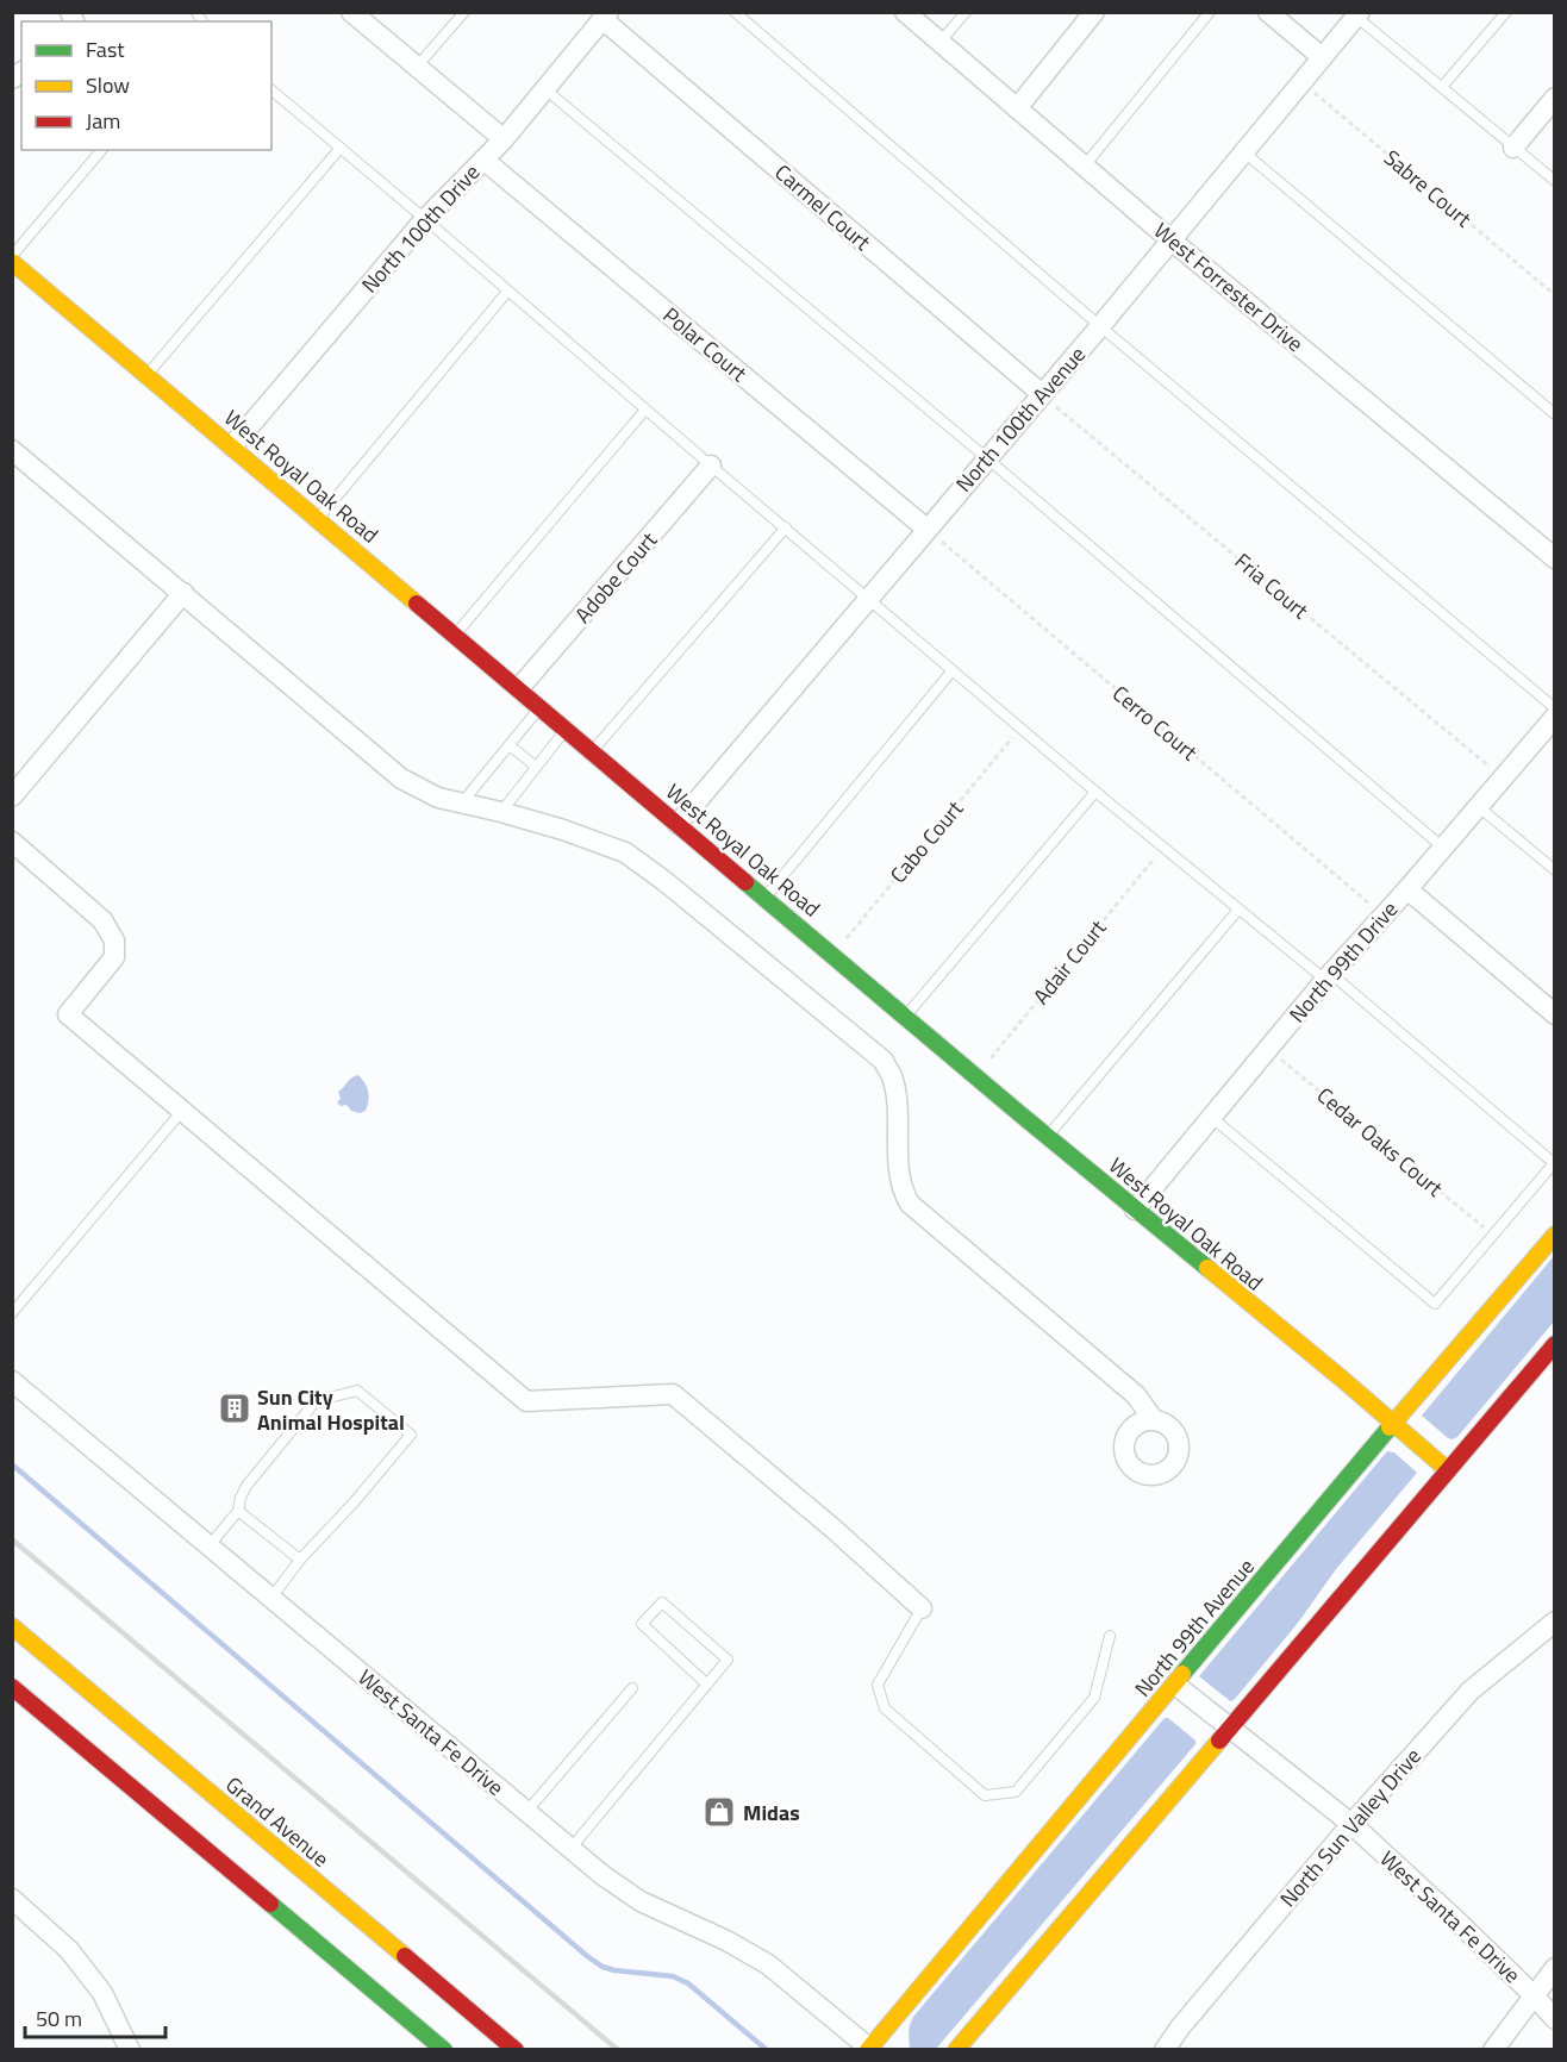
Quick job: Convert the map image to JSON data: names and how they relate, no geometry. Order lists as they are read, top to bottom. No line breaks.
{"streets":{"main road":["West Royal Oak Road","North 99th Avenue","Grand Avenue"],"street":["Carmel Court","North 100th Drive","West Forrester Drive","Polar Court","North 100th Avenue","Adobe Court","North 99th Drive","West Santa Fe Drive","North Sun Valley Drive"],"path":["Sabre Court","Fria Court","Cerro Court","Cabo Court","Adair Court","Cedar Oaks Court"]},"crossings":[["Sabre Court","North 100th Avenue"],["Carmel Court","North 100th Drive"],["Carmel Court","North 100th Avenue"],["Carmel Court","Fria Court"],["North 100th Drive","Polar Court"],["North 100th Drive","West Royal Oak Road"],["West Forrester Drive","North 100th Avenue"],["Polar Court","North 100th Avenue"],["Polar Court","Cerro Court"],["North 100th Avenue","West Royal Oak Road"],["North 100th Avenue","Fria Court"],["North 100th Avenue","Cerro Court"],["West Royal Oak Road","Adobe Court"],["West Royal Oak Road","Cabo Court"],["West Royal Oak Road","Adair Court"],["West Royal Oak Road","North 99th Drive"],["West Royal Oak Road","North 99th Avenue"],["Fria Court","North 99th Drive"],["Cerro Court","North 99th Drive"],["North 99th Drive","Cedar Oaks Court"],["North 99th Avenue","West Santa Fe Drive"],["West Santa Fe Drive","North Sun Valley Drive"]],"places":{"building":["Sun City Animal Hospital"],"shop":["Midas"]},"legend":["Fast","Slow","Jam"],"scale_bar":"50 m"}
